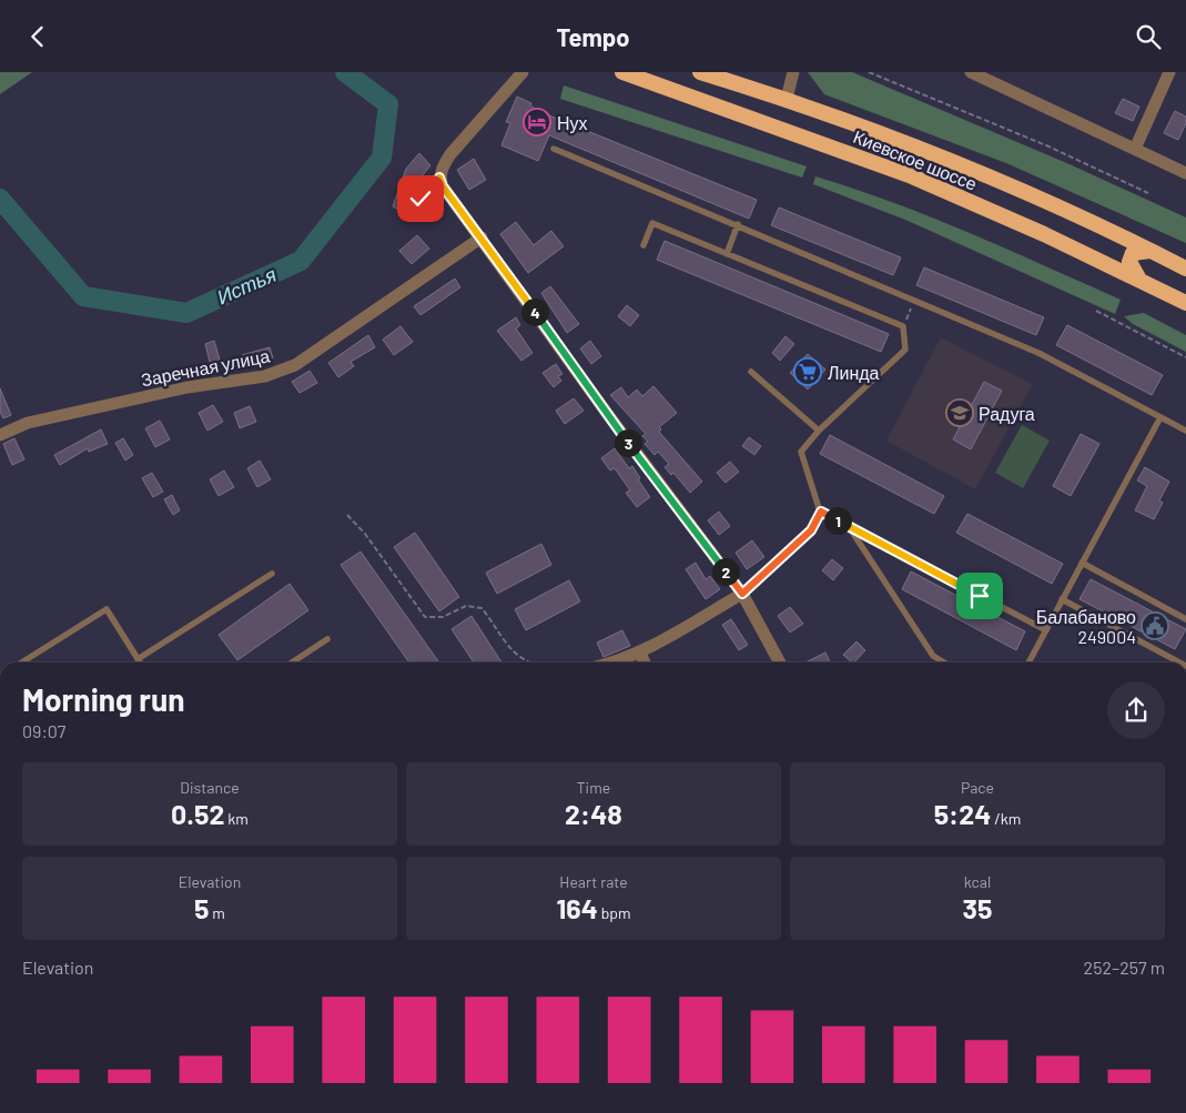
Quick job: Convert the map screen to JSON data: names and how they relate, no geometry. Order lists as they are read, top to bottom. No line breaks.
{"streets":{"highway":["Киевское шоссе"],"street":["Заречная улица"]},"water":["Истья"],"places":{"hotel":["Нух"],"supermarket":["Линда"],"school or university":["Радуга"],"public building":["Балабаново 249004"]},"page":{"header":"Tempo","pins":["4","3","1","2"],"heading":["Morning run","09:07"],"stats":[["Distance","0.52 km"],["Time","2:48"],["Pace","5:24 /km"],["Elevation","5 m"],["Heart rate","164 bpm"],["kcal","35"]],"chart":["Elevation","252–257 m"]}}
